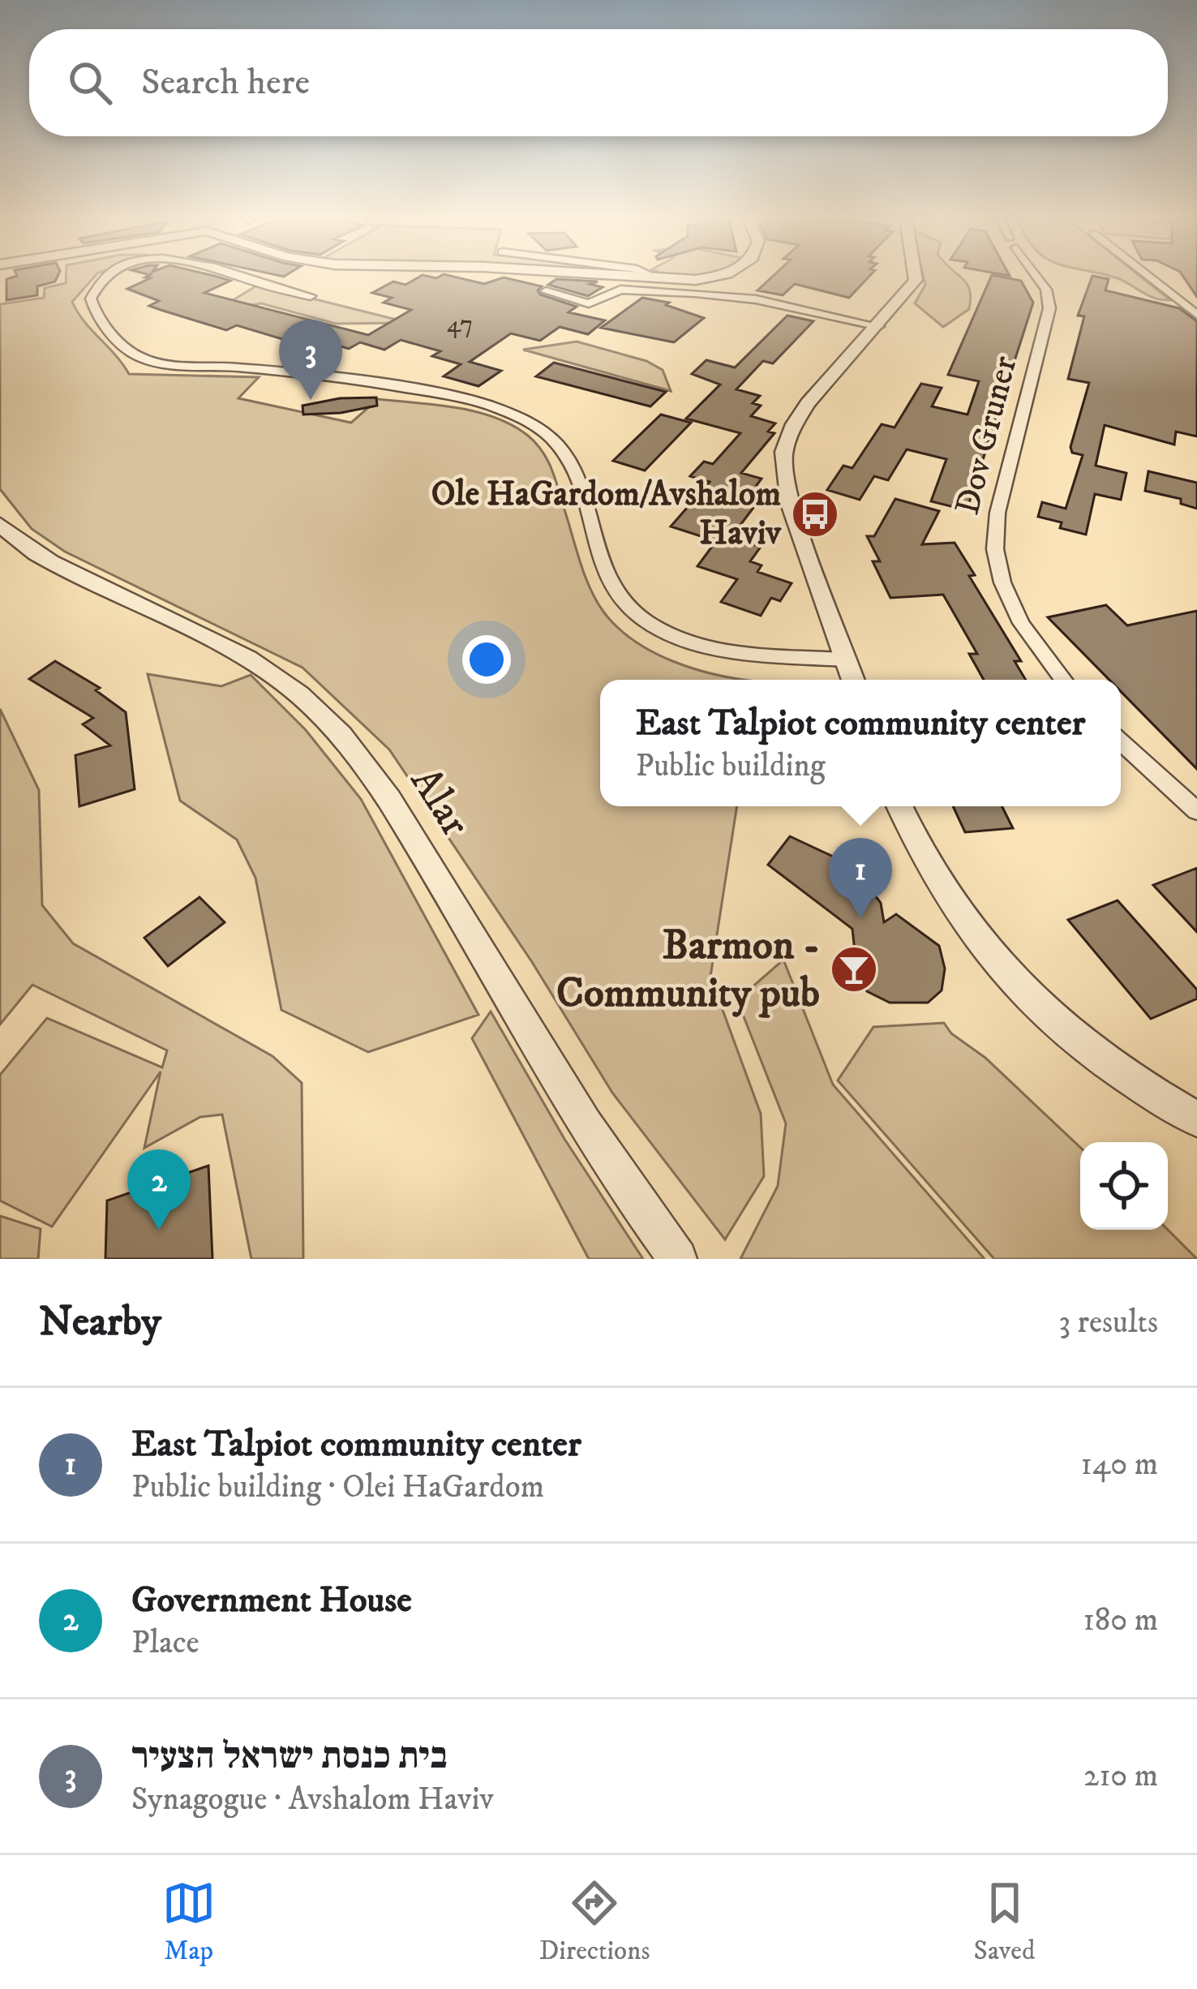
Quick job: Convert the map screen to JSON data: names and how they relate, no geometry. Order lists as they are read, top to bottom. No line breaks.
{"streets":{"street":["Dov Gruner","Alar"]},"places":{"bus stop":["Ole HaGardom/Avshalom Haviv"],"bar":["Barmon - Community pub"]},"house_numbers":["47"],"page":{"search":"Search here","pins":["3","1","2"],"popup":["East Talpiot community center","Public building"],"heading":["Nearby","3 results"],"list":[{"mark":"1","name":"East Talpiot community center","note":"Public building · Olei HaGardom","value":"140 m"},{"mark":"2","name":"Government House","note":"Place","value":"180 m"},{"mark":"3","name":"בית כנסת ישראל הצעיר","note":"Synagogue · Avshalom Haviv","value":"210 m"}],"nav":["Map","Directions","Saved"]}}
